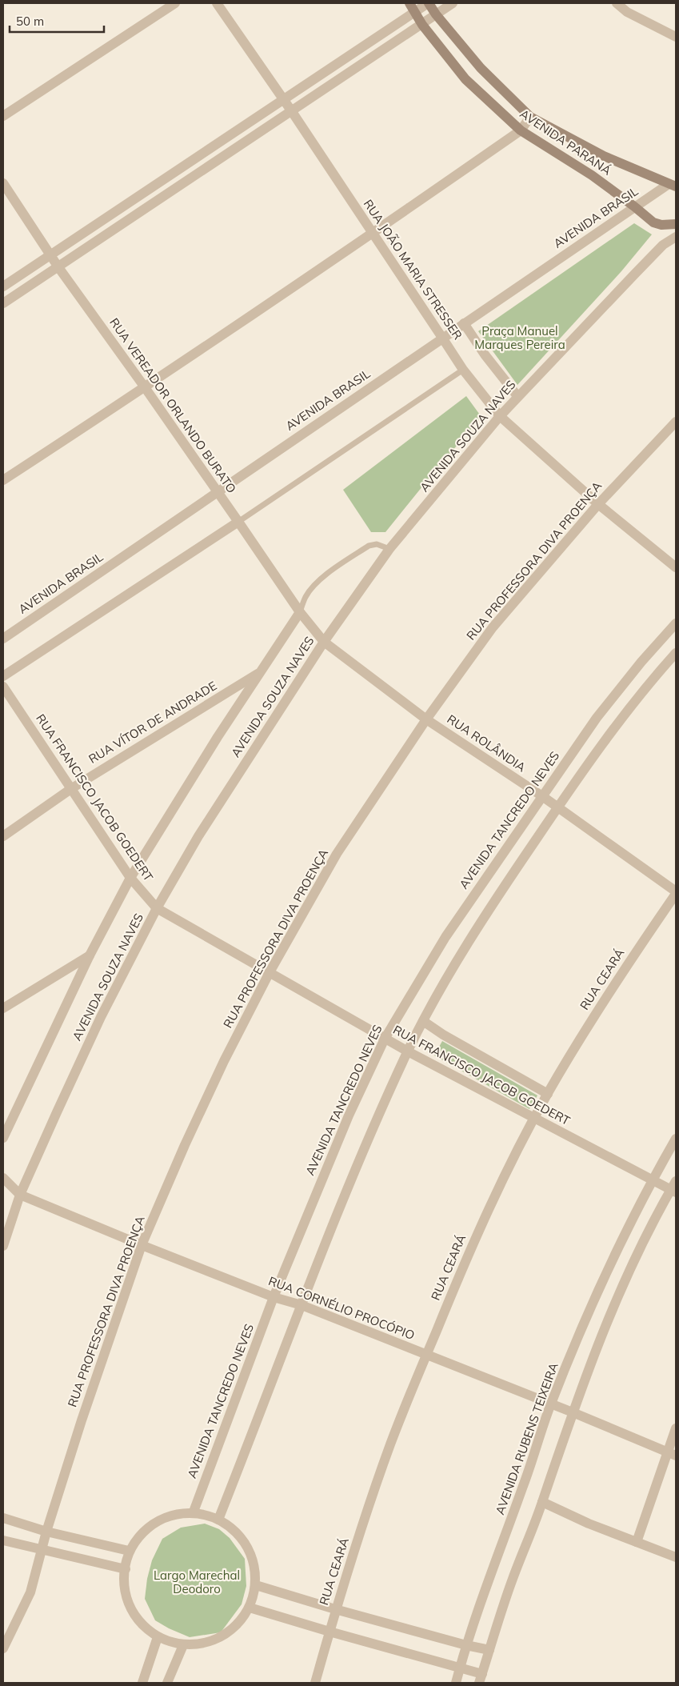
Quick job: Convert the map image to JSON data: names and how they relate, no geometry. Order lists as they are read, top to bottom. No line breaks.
{"streets":{"main road":["AVENIDA PARANÁ"],"street":["AVENIDA BRASIL","RUA JOÃO MARIA STRESSER","RUA VEREADOR ORLANDO BURATO","AVENIDA SOUZA NAVES","RUA PROFESSORA DIVA PROENÇA","RUA VÍTOR DE ANDRADE","RUA ROLÂNDIA","RUA FRANCISCO JACOB GOEDERT","AVENIDA TANCREDO NEVES","RUA CEARÁ","RUA CORNÉLIO PROCÓPIO","AVENIDA RUBENS TEIXEIRA"]},"crossings":[["AVENIDA PARANÁ","AVENIDA BRASIL"],["AVENIDA BRASIL","RUA JOÃO MARIA STRESSER"],["AVENIDA BRASIL","RUA VEREADOR ORLANDO BURATO"],["RUA JOÃO MARIA STRESSER","AVENIDA SOUZA NAVES"],["RUA JOÃO MARIA STRESSER","RUA PROFESSORA DIVA PROENÇA"],["RUA VEREADOR ORLANDO BURATO","AVENIDA SOUZA NAVES"],["RUA VEREADOR ORLANDO BURATO","RUA ROLÂNDIA"],["AVENIDA SOUZA NAVES","RUA VÍTOR DE ANDRADE"],["AVENIDA SOUZA NAVES","RUA ROLÂNDIA"],["AVENIDA SOUZA NAVES","RUA FRANCISCO JACOB GOEDERT"],["AVENIDA SOUZA NAVES","RUA CORNÉLIO PROCÓPIO"],["RUA PROFESSORA DIVA PROENÇA","RUA ROLÂNDIA"],["RUA PROFESSORA DIVA PROENÇA","RUA FRANCISCO JACOB GOEDERT"],["RUA PROFESSORA DIVA PROENÇA","RUA CORNÉLIO PROCÓPIO"],["RUA VÍTOR DE ANDRADE","RUA FRANCISCO JACOB GOEDERT"],["RUA ROLÂNDIA","AVENIDA TANCREDO NEVES"],["RUA ROLÂNDIA","RUA CEARÁ"],["RUA FRANCISCO JACOB GOEDERT","AVENIDA TANCREDO NEVES"],["RUA FRANCISCO JACOB GOEDERT","RUA CEARÁ"],["RUA FRANCISCO JACOB GOEDERT","AVENIDA RUBENS TEIXEIRA"],["AVENIDA TANCREDO NEVES","RUA CORNÉLIO PROCÓPIO"],["RUA CEARÁ","RUA CORNÉLIO PROCÓPIO"],["RUA CORNÉLIO PROCÓPIO","AVENIDA RUBENS TEIXEIRA"]],"parks":["Praça Manuel Marques Pereira","Largo Marechal Deodoro"],"scale_bar":"50 m"}
